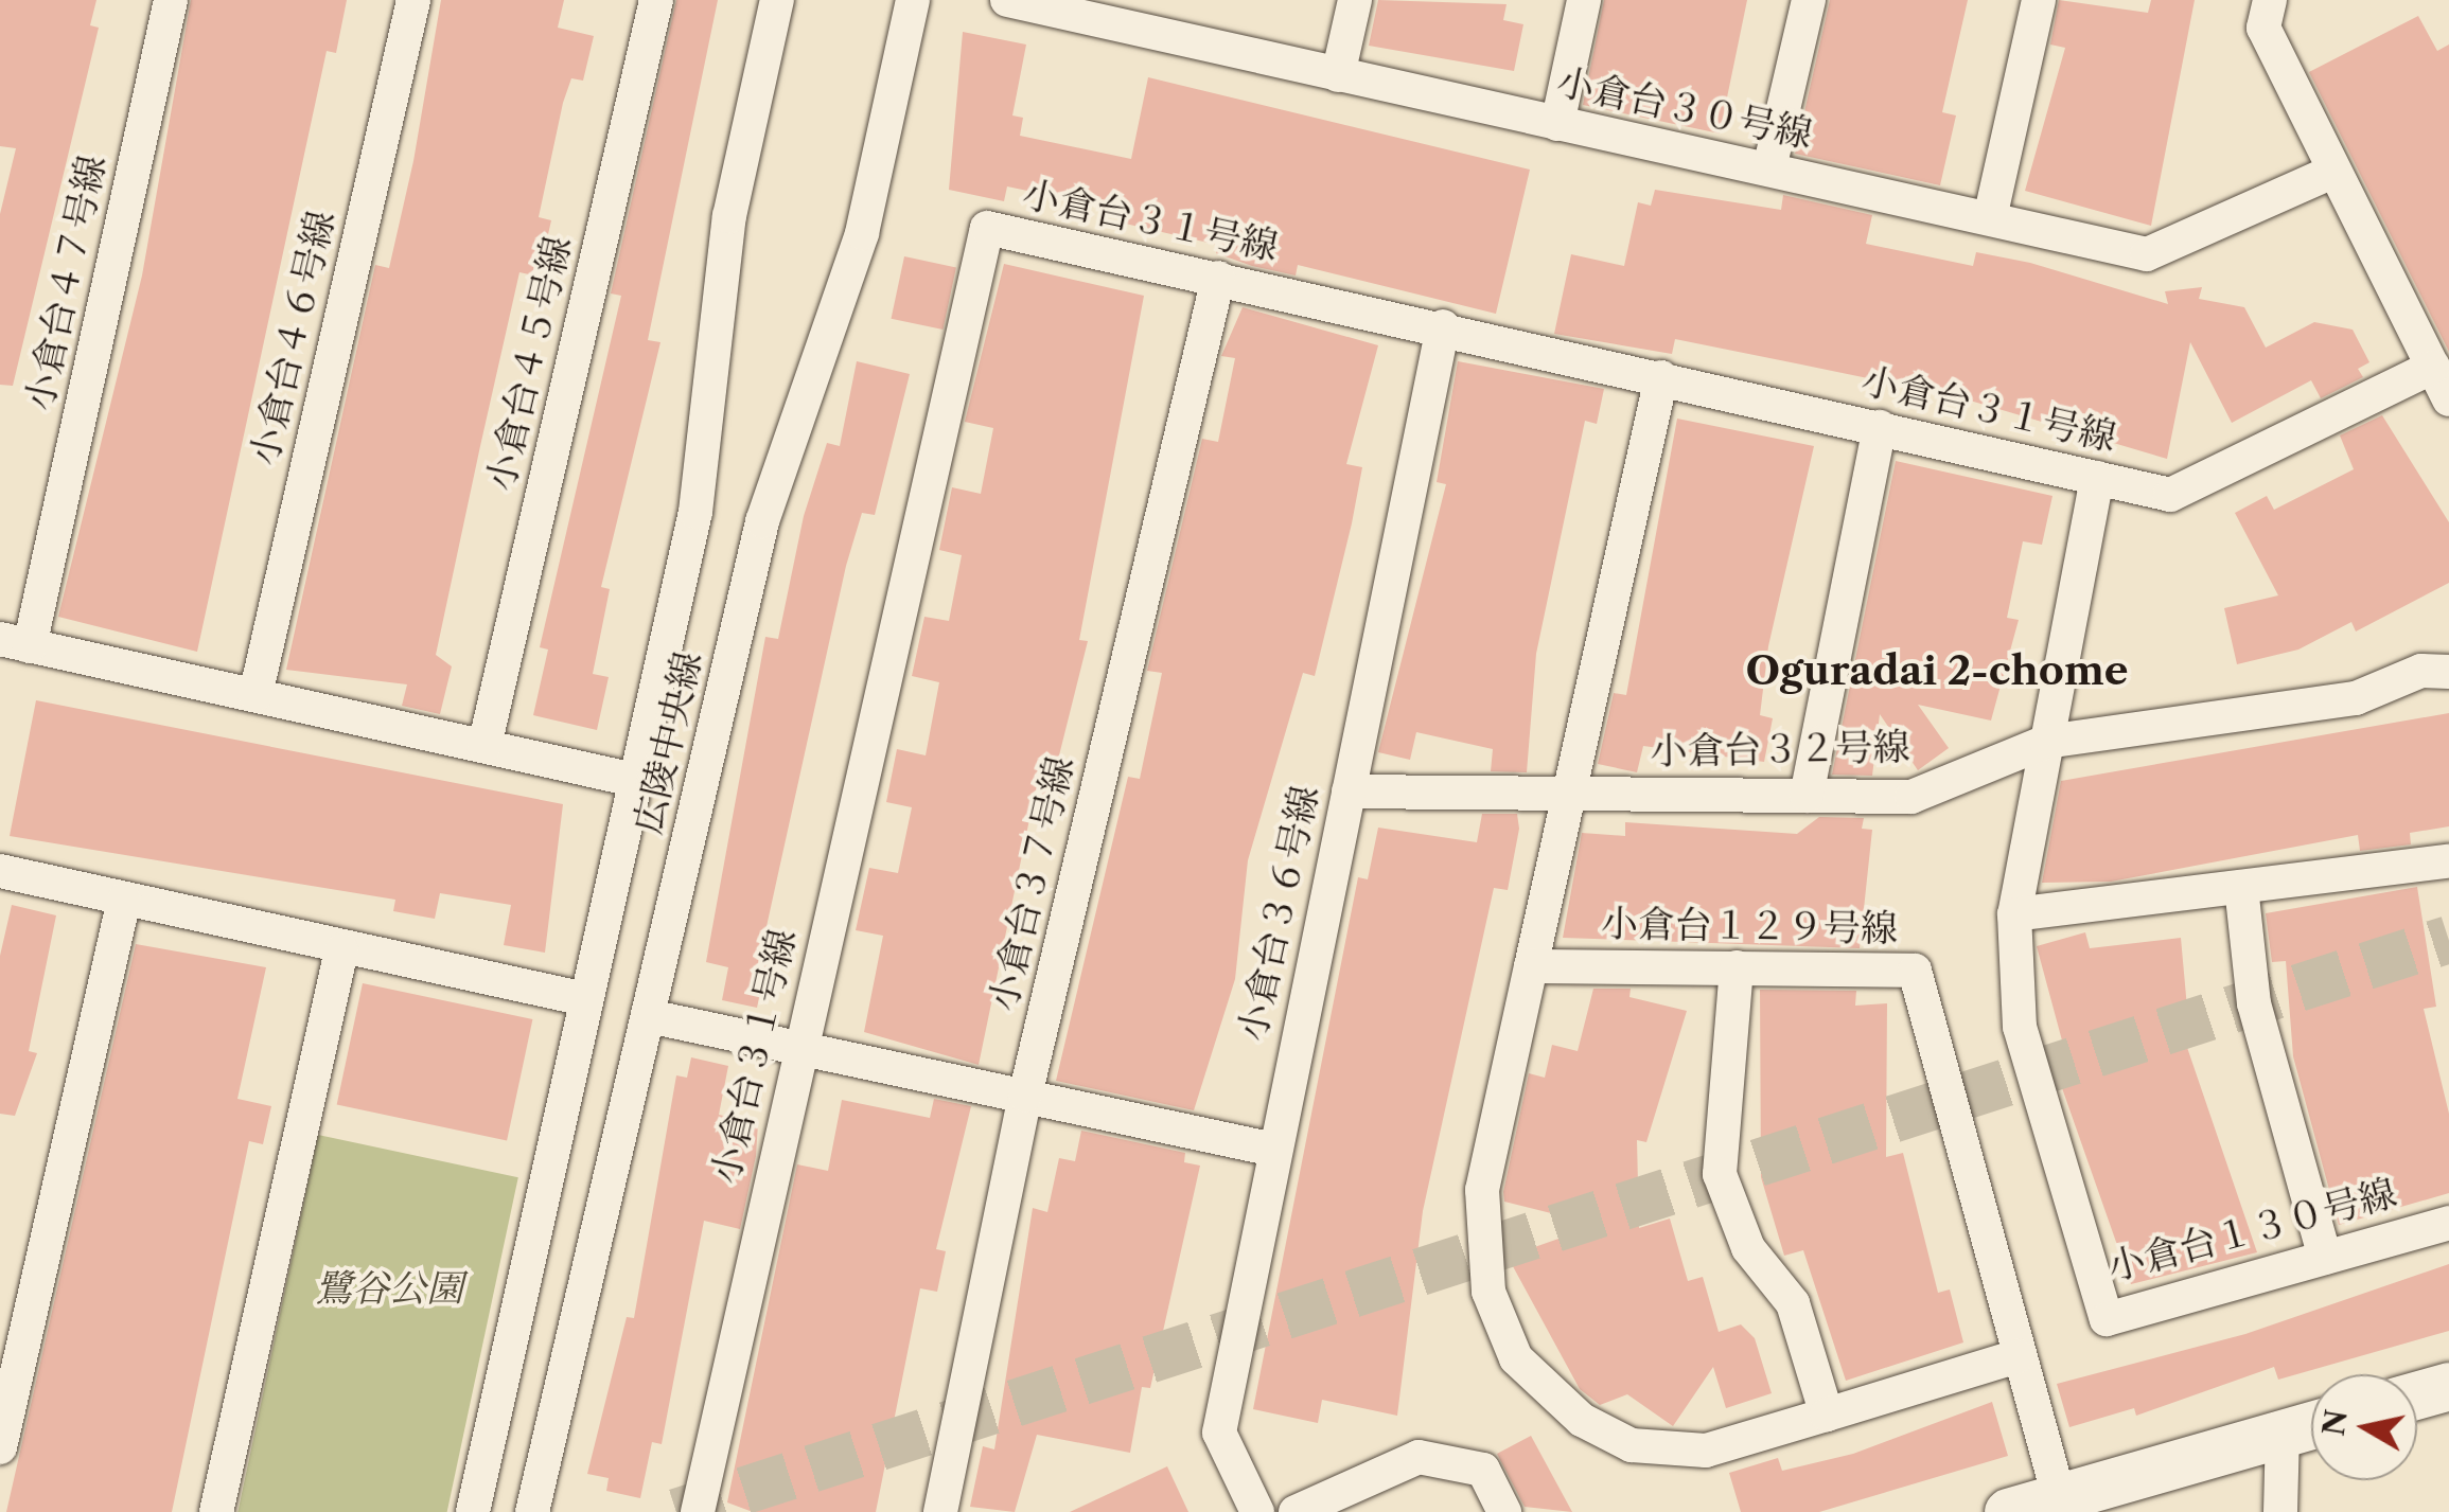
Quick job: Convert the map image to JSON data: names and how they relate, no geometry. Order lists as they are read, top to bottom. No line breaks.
{"streets":{"street":["小倉台３０号線","小倉台３１号線","小倉台４７号線","小倉台４６号線","小倉台４５号線","広陵中央線","小倉台３２号線","小倉台３７号線","小倉台３６号線","小倉台１２９号線","小倉台１３０号線"]},"crossings":[["小倉台３１号線","小倉台３７号線"],["小倉台３１号線","小倉台３６号線"],["小倉台３１号線","小倉台１２９号線"],["小倉台３２号線","小倉台３６号線"],["小倉台３２号線","小倉台１２９号線"]],"districts":["Oguradai 2-chome"],"parks":["鷺谷公園"],"north":"left"}
